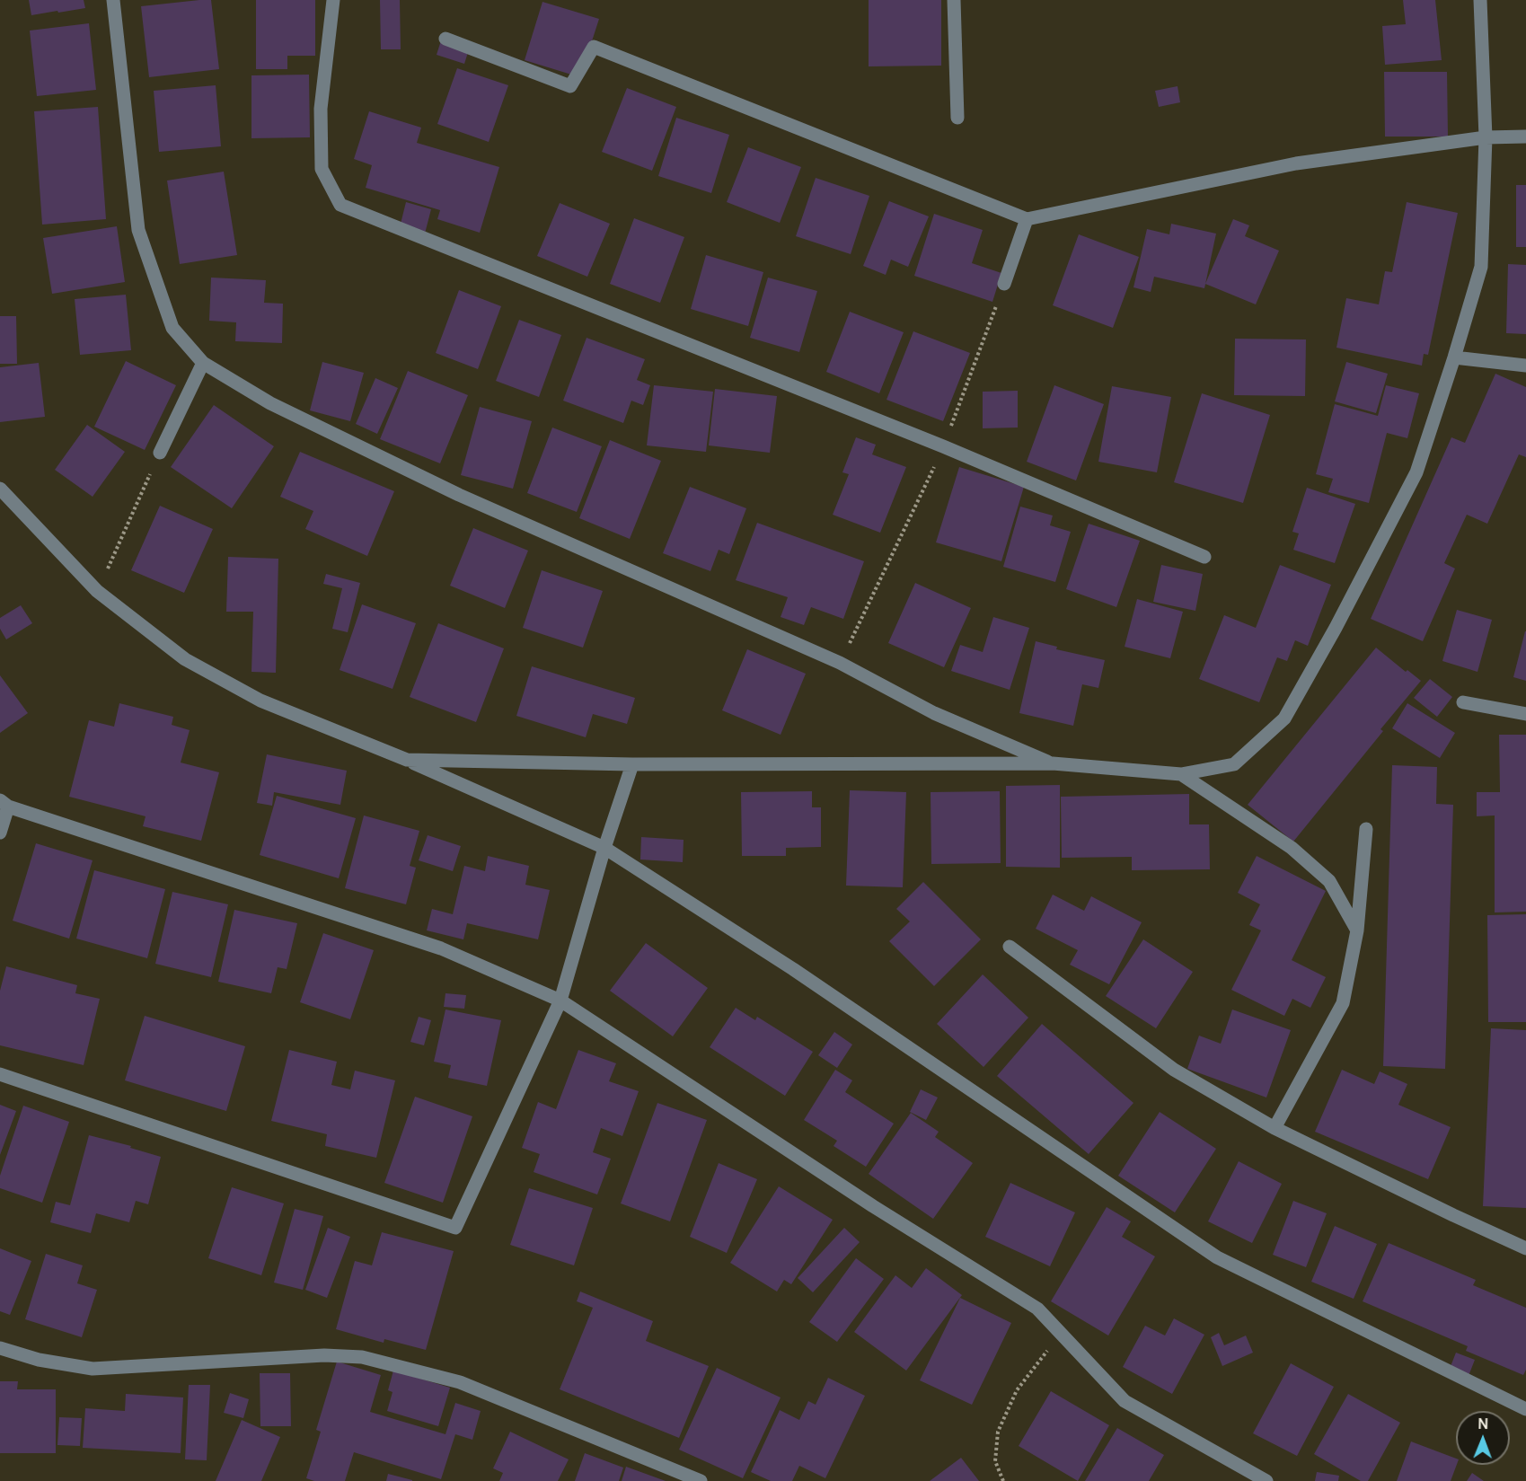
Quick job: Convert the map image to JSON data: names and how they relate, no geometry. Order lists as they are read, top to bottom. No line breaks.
{"north":"top"}
